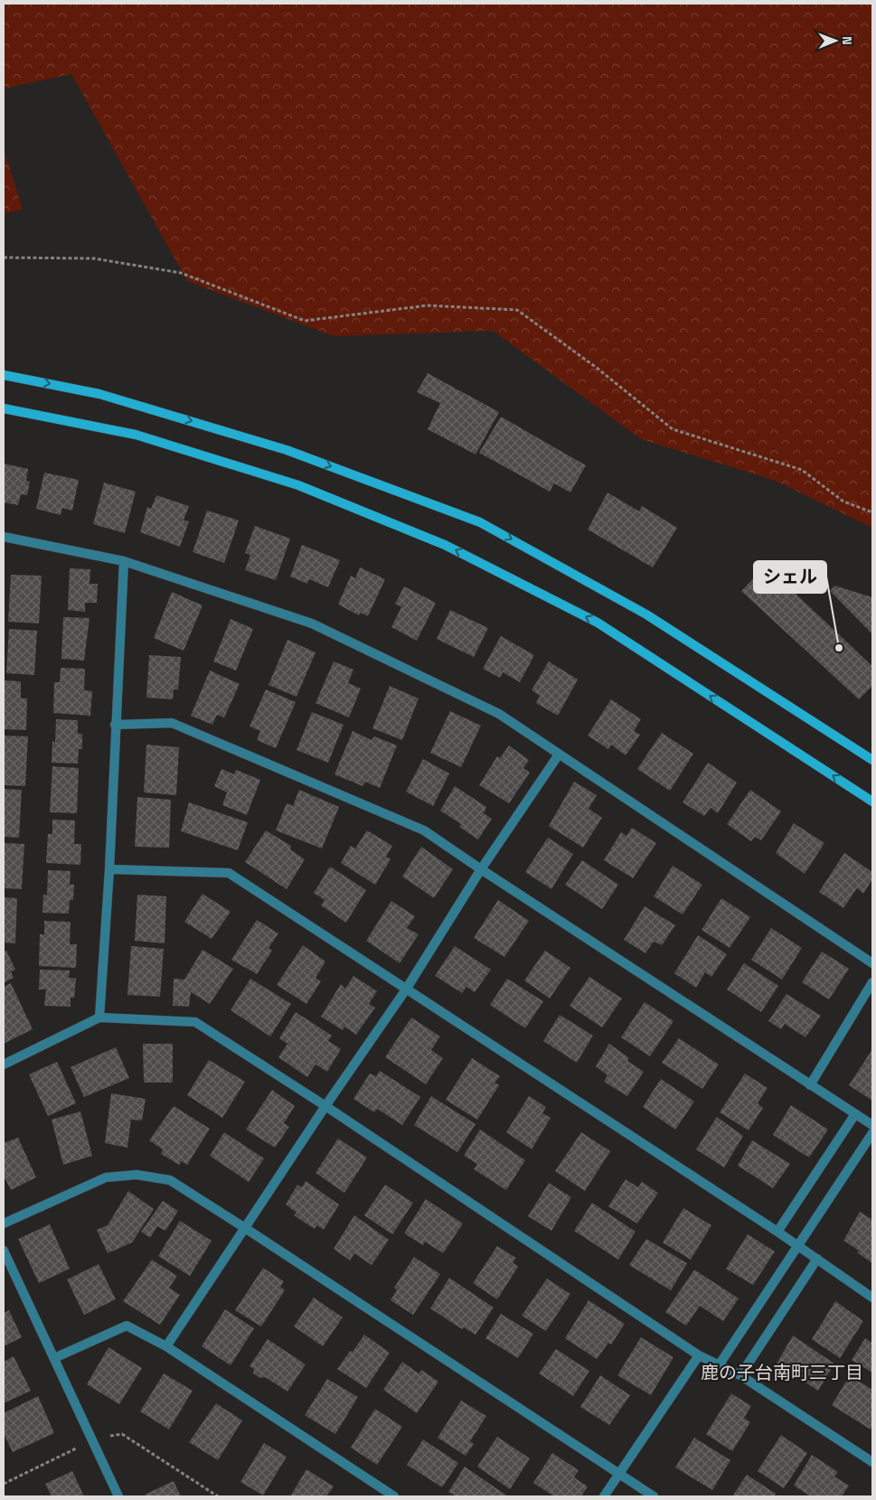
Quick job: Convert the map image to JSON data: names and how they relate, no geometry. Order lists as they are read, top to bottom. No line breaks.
{"districts":["鹿の子台南町三丁目"],"places":["シェル"],"north":"right"}
